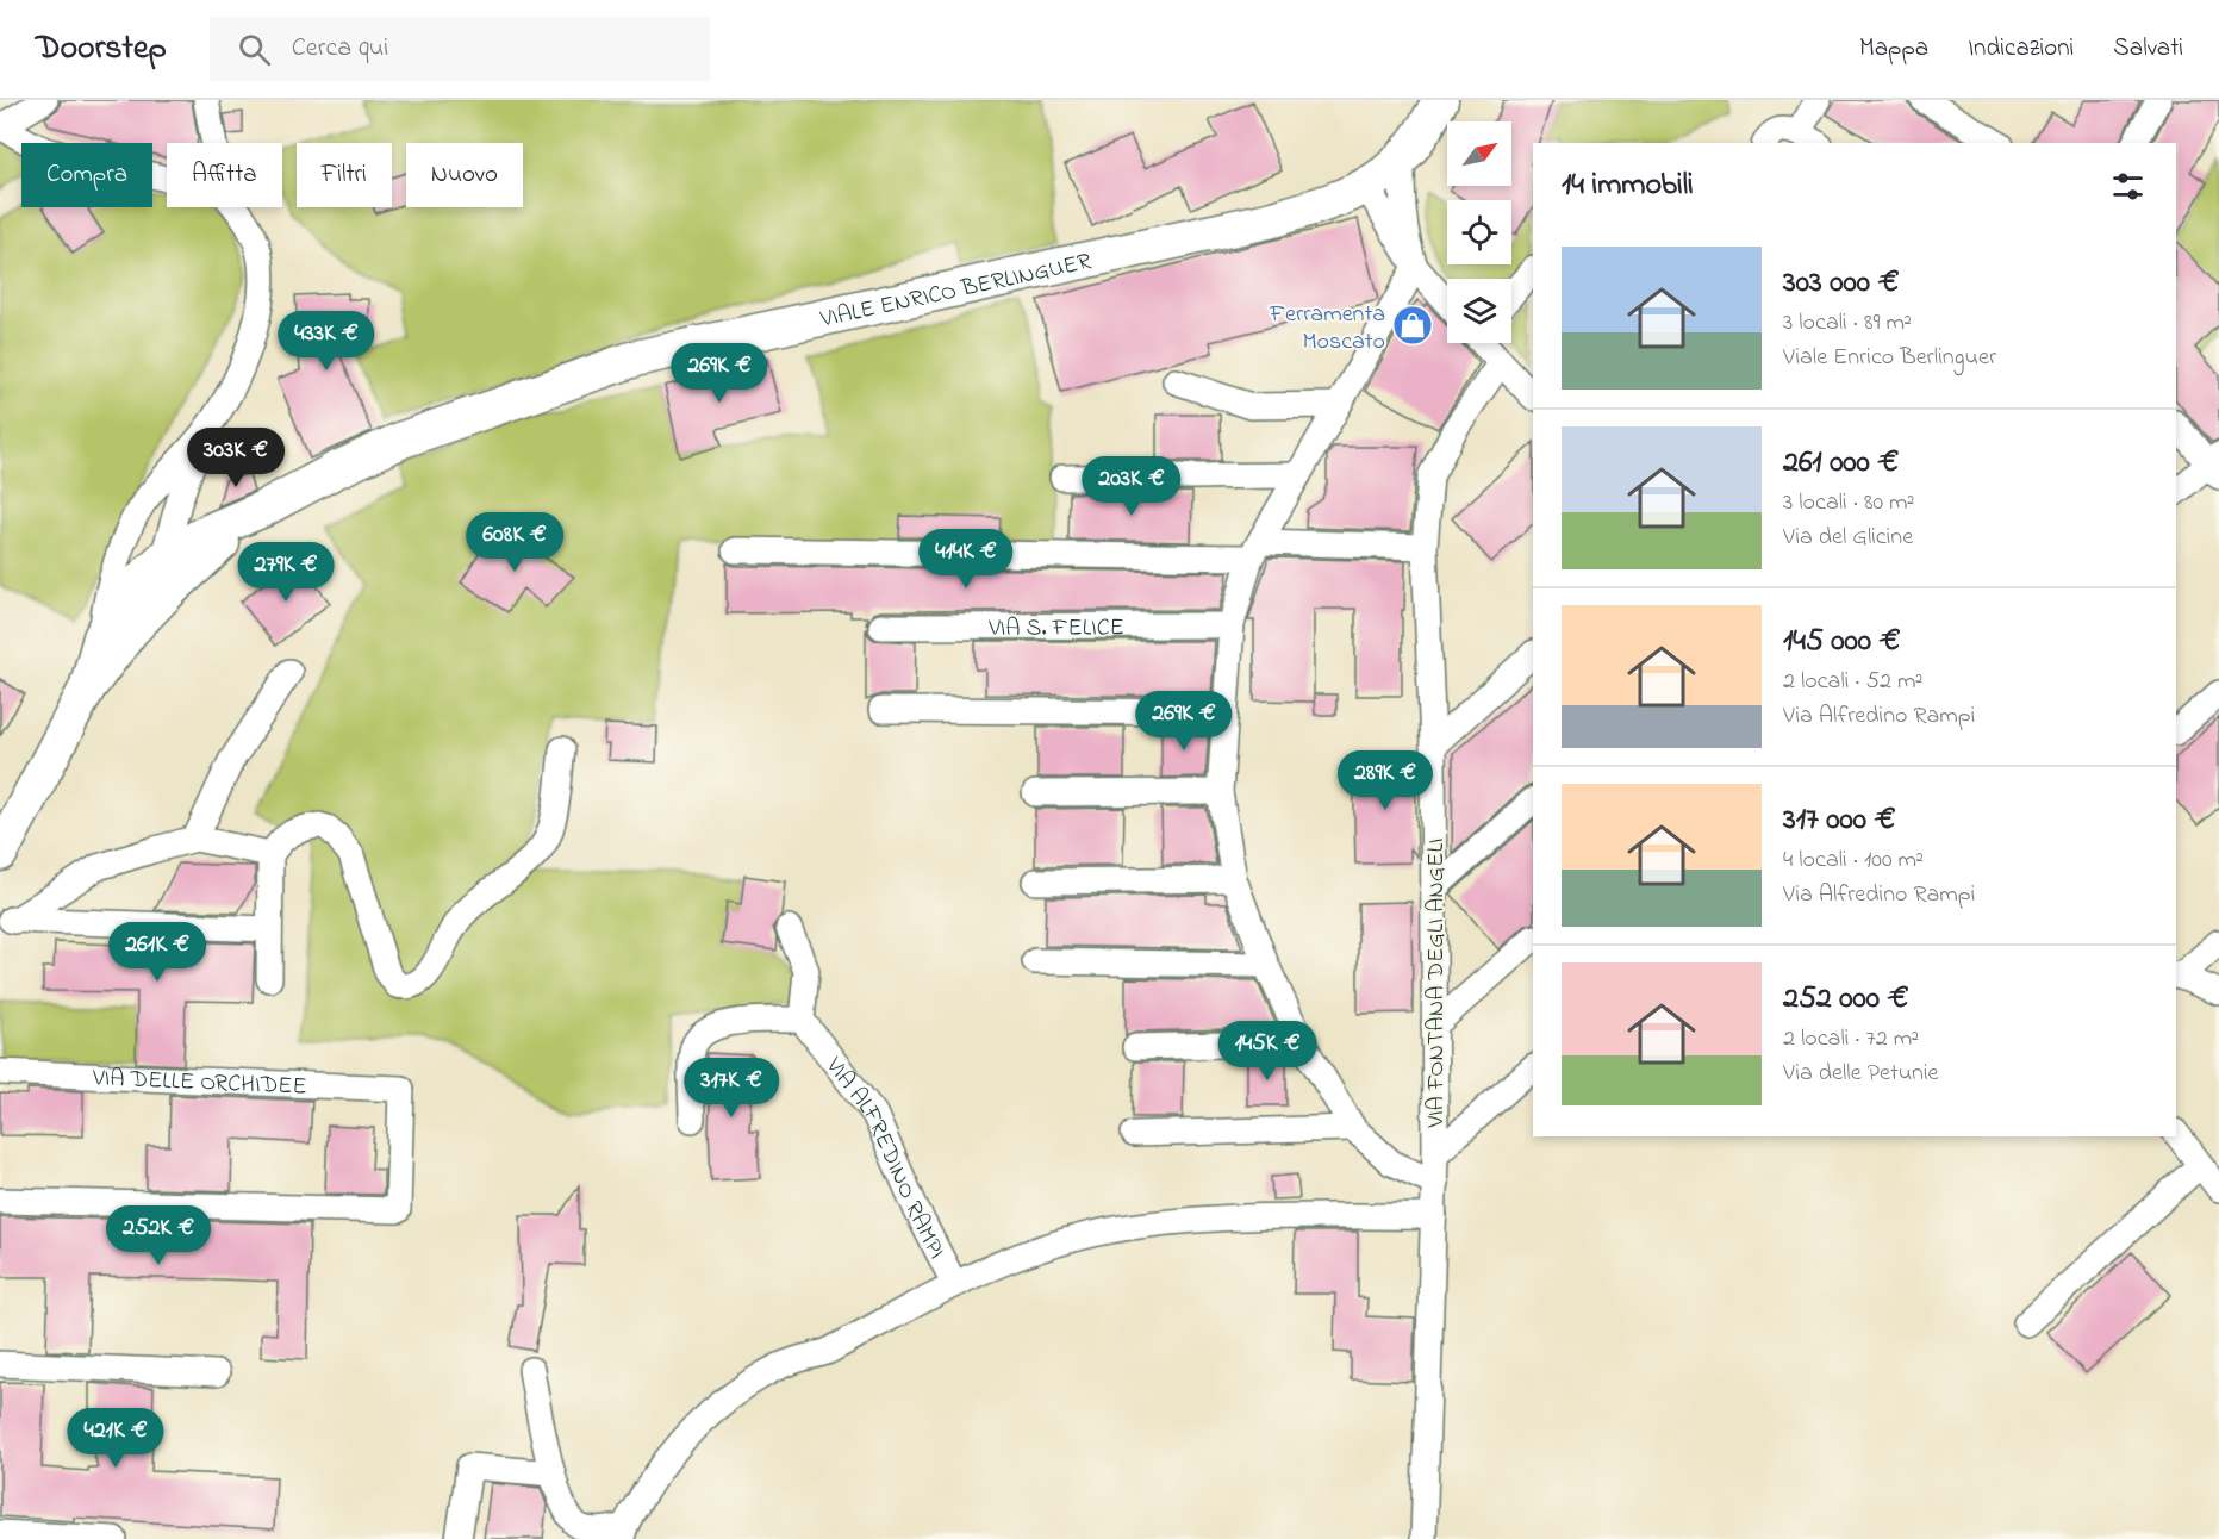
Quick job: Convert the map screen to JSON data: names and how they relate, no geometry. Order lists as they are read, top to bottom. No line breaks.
{"streets":{"main road":["VIALE ENRICO BERLINGUER"],"street":["VIA S. FELICE","VIA FONTANA DEGLI ANGELI","VIA DELLE ORCHIDEE","VIA ALFREDINO RAMPI"]},"crossings":[["VIA FONTANA DEGLI ANGELI","VIA ALFREDINO RAMPI"]],"places":{"shop":["Ferramenta Moscato"]},"north":"top right","page":{"header":"Doorstep","search":"Cerca qui","nav":["Mappa","Indicazioni","Salvati"],"chip":["Compra","Affitta","Filtri","Nuovo"],"heading":"14 immobili","list":[{"name":"303 000 €","note":"3 locali · 89 m² · Viale Enrico Berlinguer"},{"name":"261 000 €","note":"3 locali · 80 m² · Via del Glicine"},{"name":"145 000 €","note":"2 locali · 52 m² · Via Alfredino Rampi"},{"name":"317 000 €","note":"4 locali · 100 m² · Via Alfredino Rampi"},{"name":"252 000 €","note":"2 locali · 72 m² · Via delle Petunie"}],"price":["433K €","269K €","303K €","203K €","608K €","414K €","279K €","269K €","289K €","261K €","145K €","317K €","252K €","421K €"]}}
